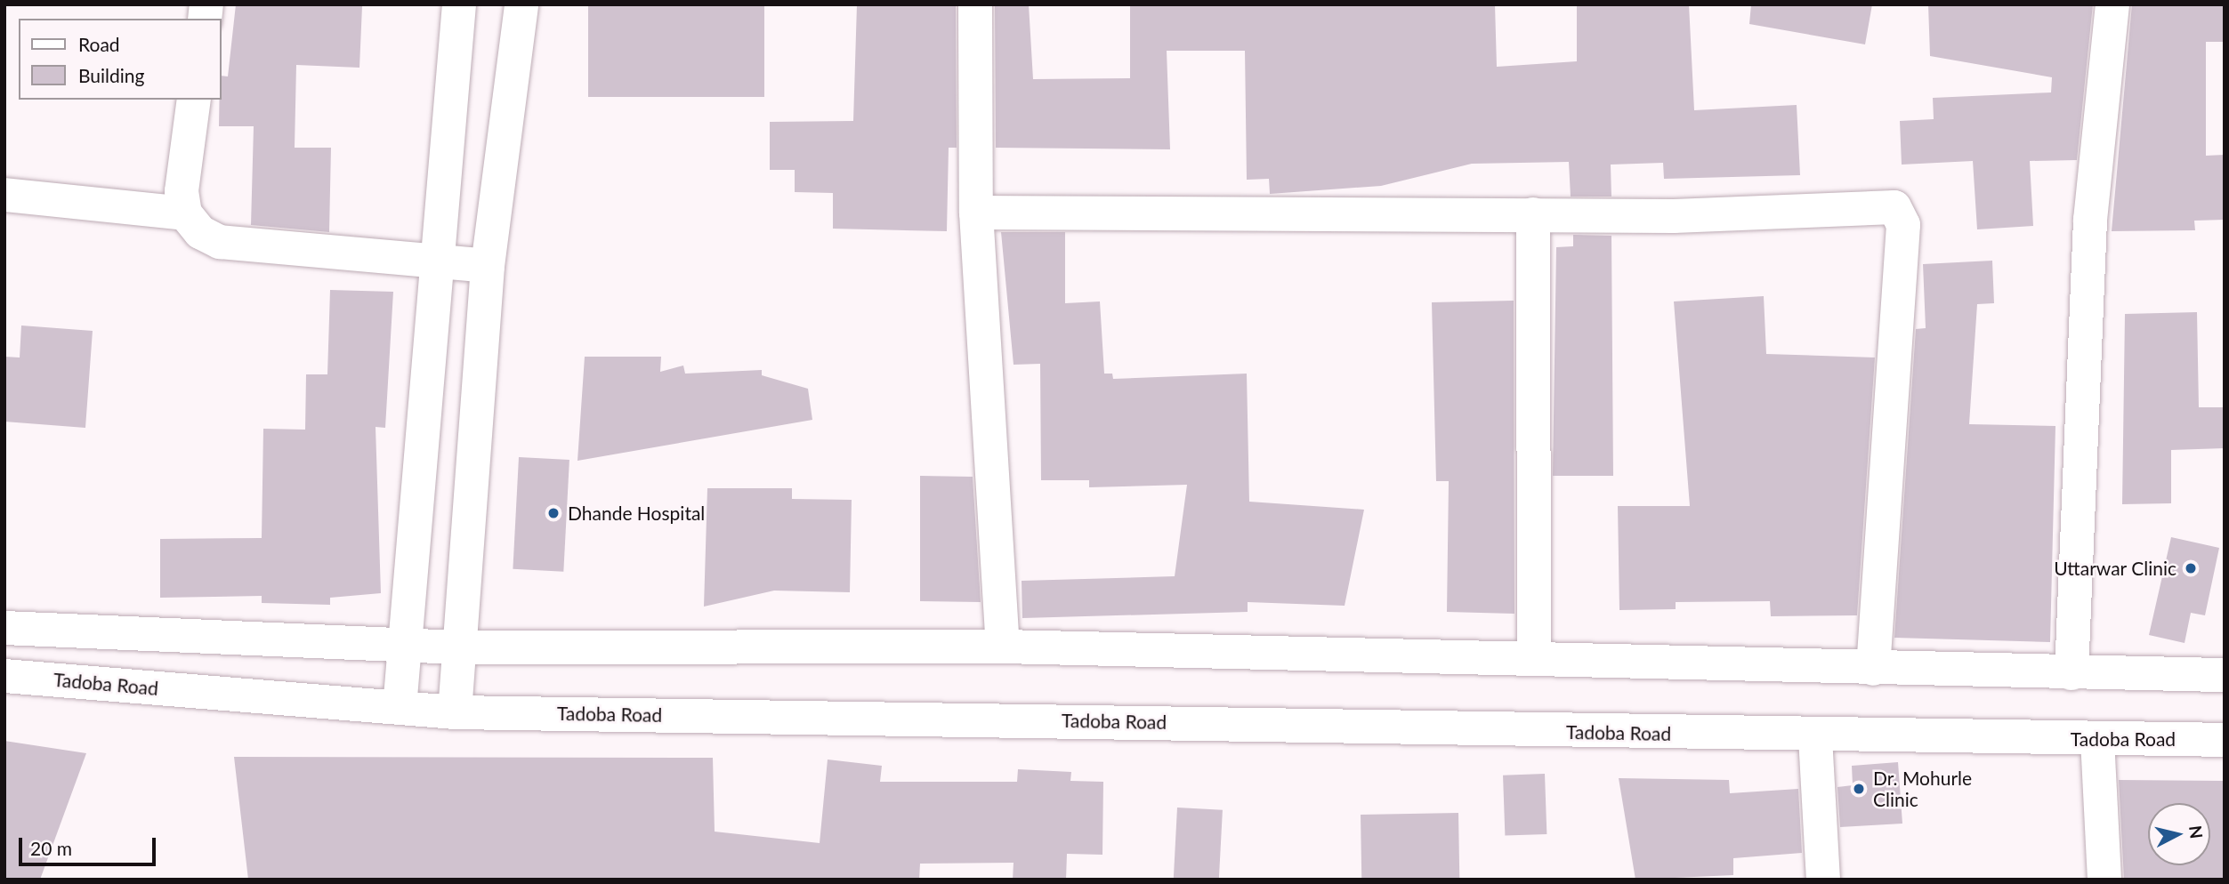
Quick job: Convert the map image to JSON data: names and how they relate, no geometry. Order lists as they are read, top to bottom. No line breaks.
{"streets":{"street":["Tadoba Road"]},"places":["Dhande Hospital","Uttarwar Clinic","Dr. Mohurle Clinic"],"legend":["Road","Building"],"scale_bar":"20 m","north":"right"}
